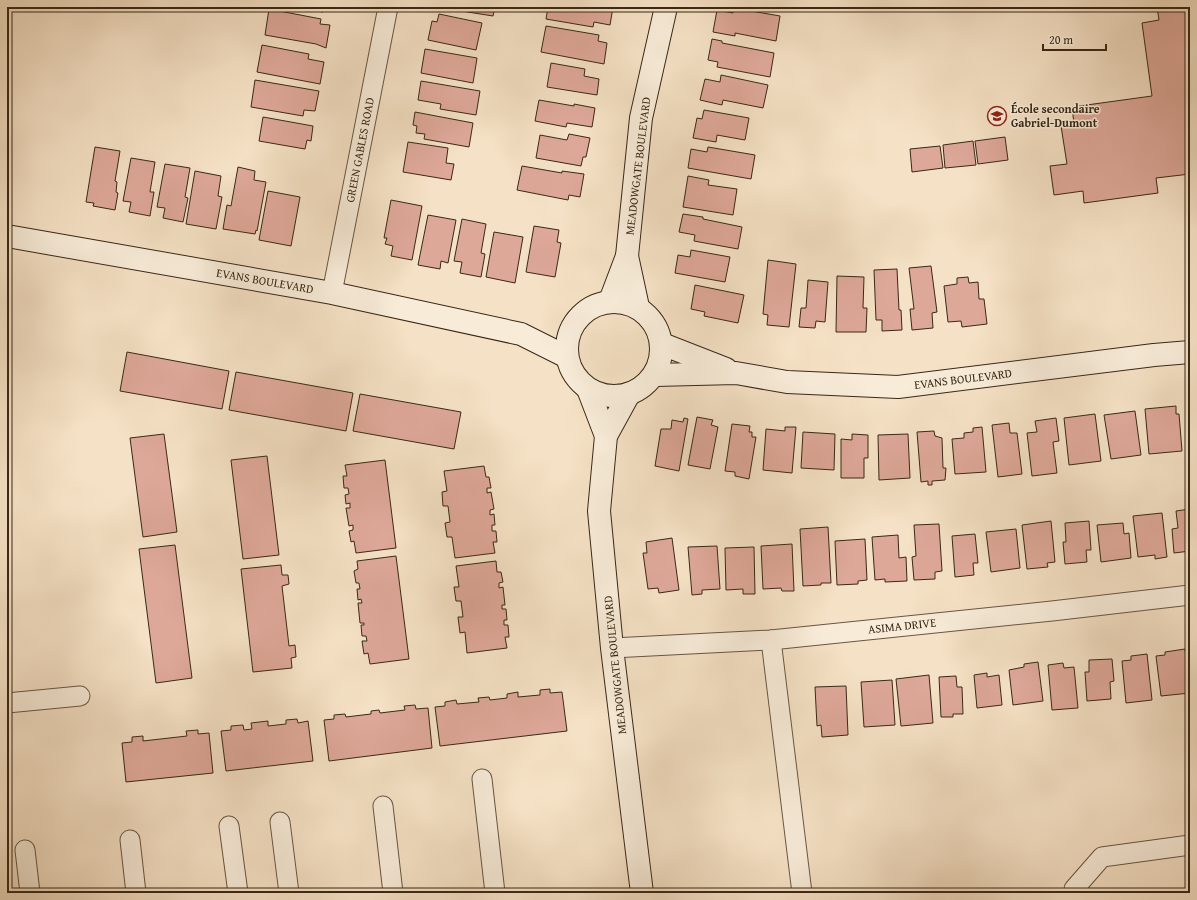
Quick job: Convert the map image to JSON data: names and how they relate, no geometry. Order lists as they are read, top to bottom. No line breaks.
{"streets":{"street":["GREEN GABLES ROAD","MEADOWGATE BOULEVARD","EVANS BOULEVARD","ASIMA DRIVE"]},"crossings":[["GREEN GABLES ROAD","EVANS BOULEVARD"],["MEADOWGATE BOULEVARD","EVANS BOULEVARD"],["MEADOWGATE BOULEVARD","ASIMA DRIVE"]],"places":{"school or university":["École secondaire Gabriel-Dumont"]},"scale_bar":"20 m"}
